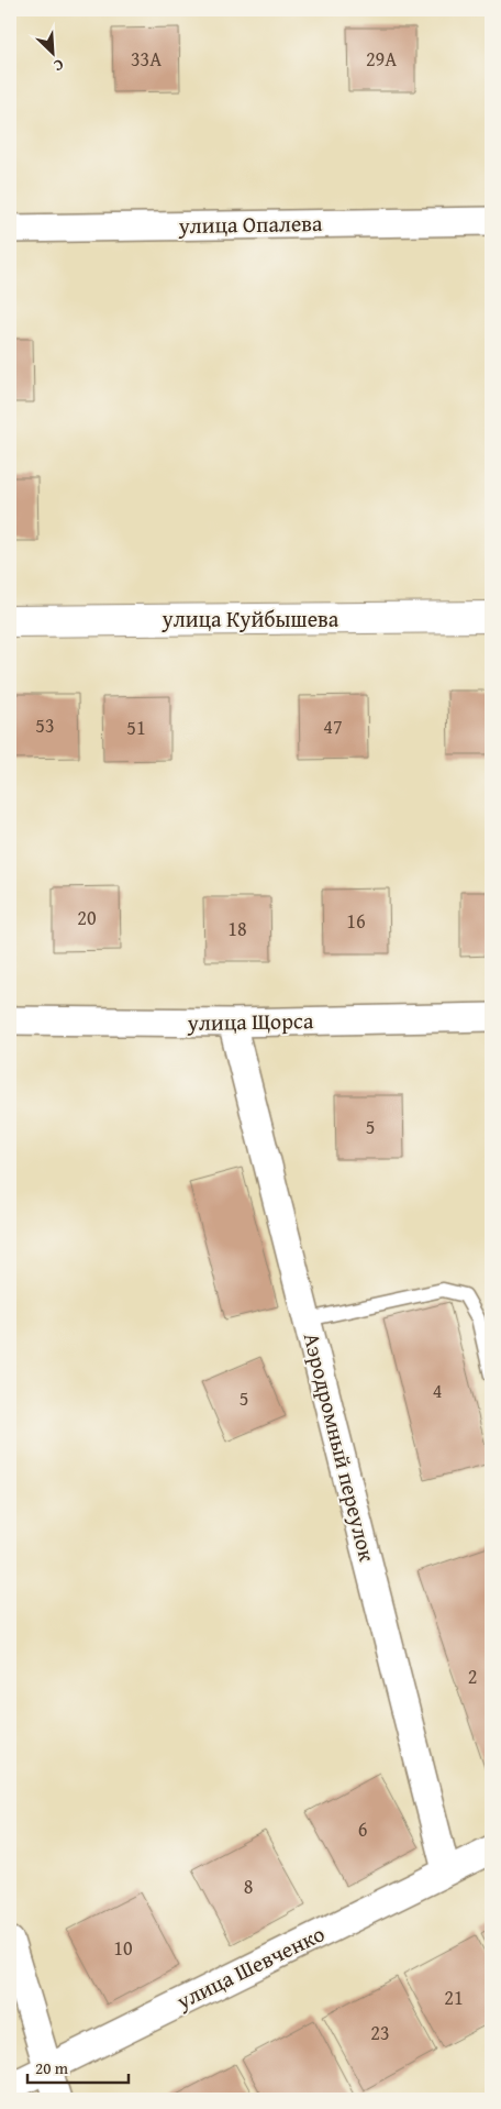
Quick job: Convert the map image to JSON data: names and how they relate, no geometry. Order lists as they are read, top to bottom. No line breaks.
{"streets":{"street":["улица Опалева","улица Куйбышева","улица Щорса","Аэродромный переулок","улица Шевченко"]},"crossings":[["улица Щорса","Аэродромный переулок"],["Аэродромный переулок","улица Шевченко"]],"house_numbers":["33А","29А","53","47","51","20","16","18","5","4","5","2","6","8","10","21","23"],"scale_bar":"20 m","north":"bottom right"}
